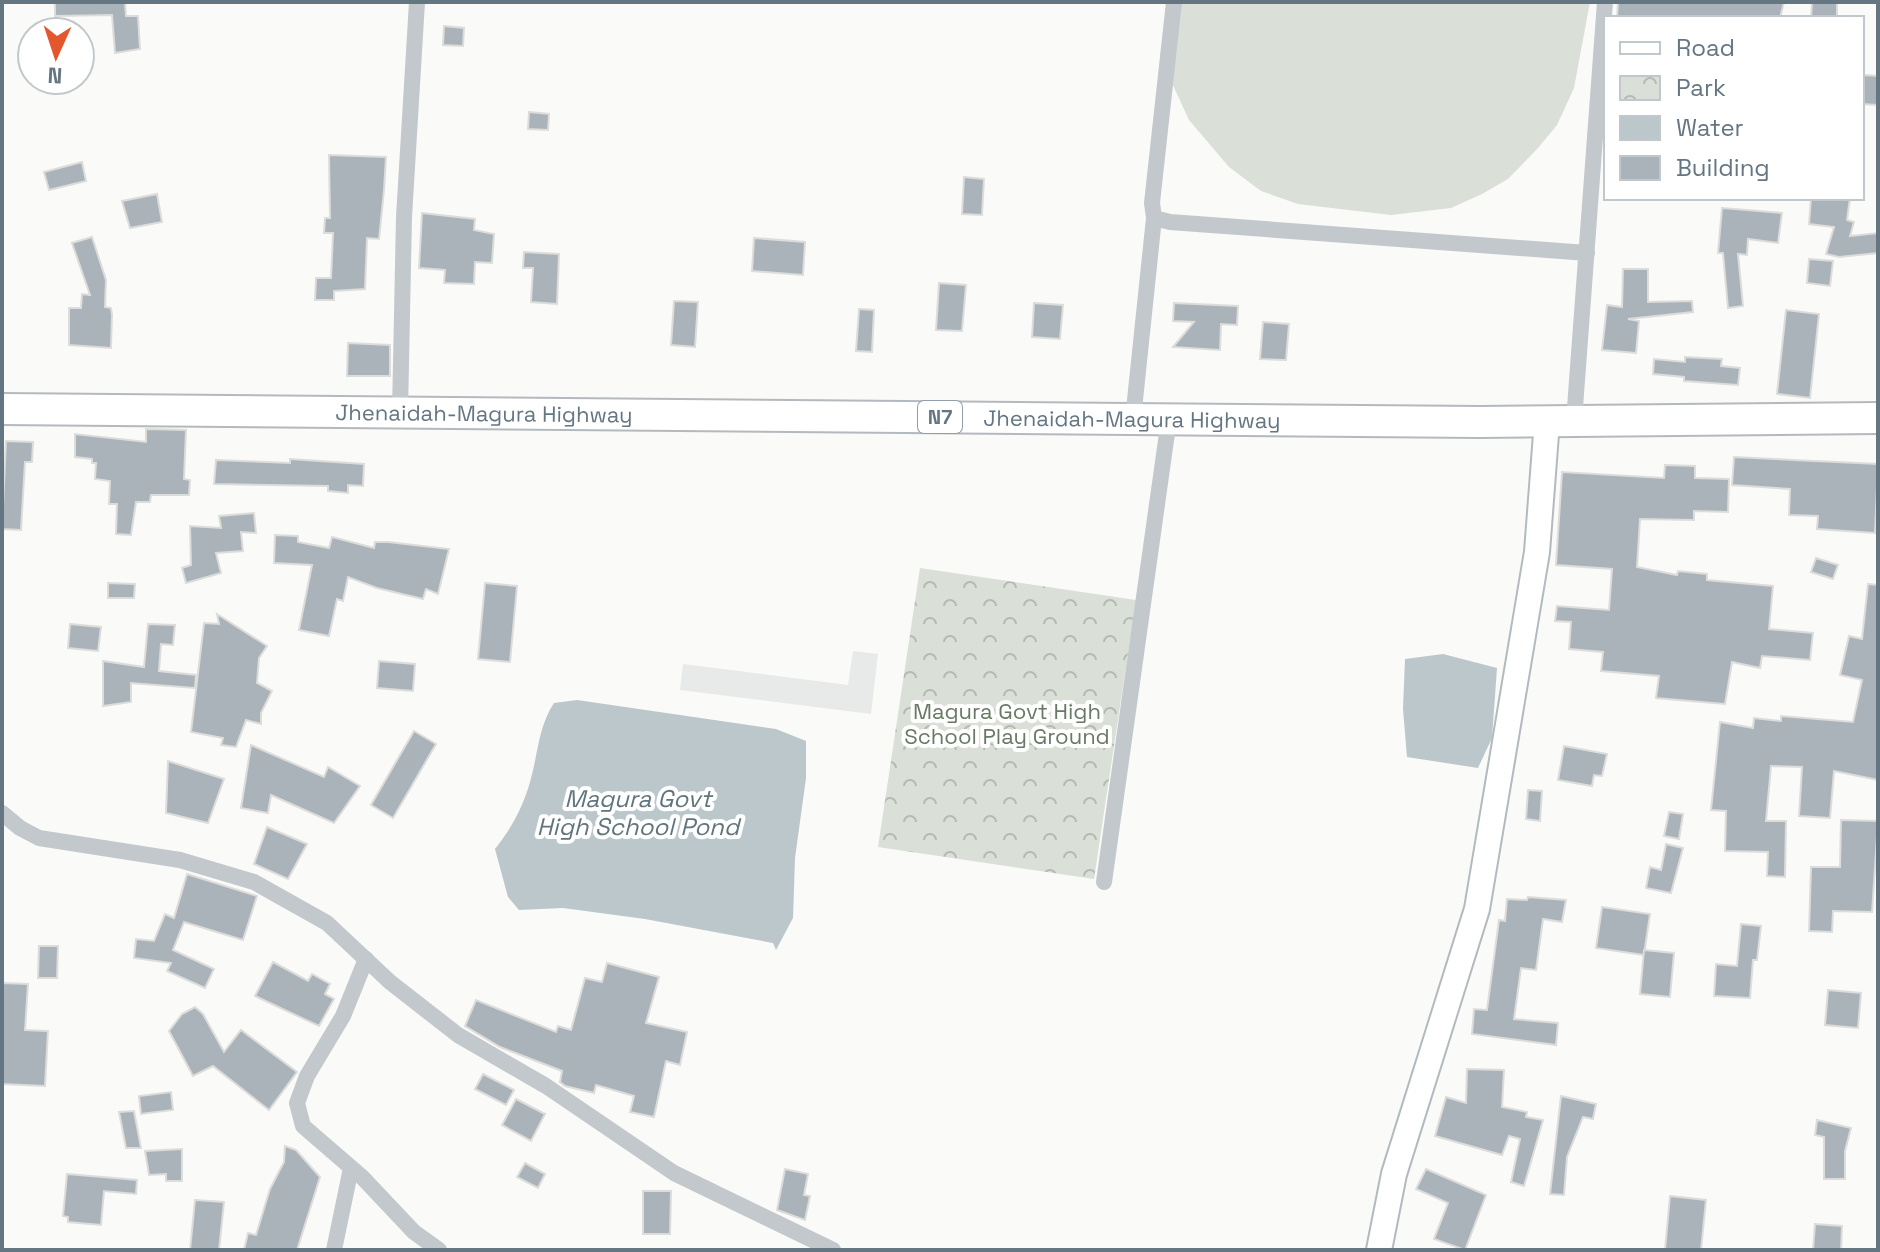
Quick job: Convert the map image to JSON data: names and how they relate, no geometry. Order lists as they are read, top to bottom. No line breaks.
{"streets":{"highway":["Jhenaidah-Magura Highway","N7"]},"water":["Magura Govt High School Pond"],"parks":["Magura Govt High School Play Ground"],"legend":["Road","Park","Water","Building"],"north":"bottom"}
